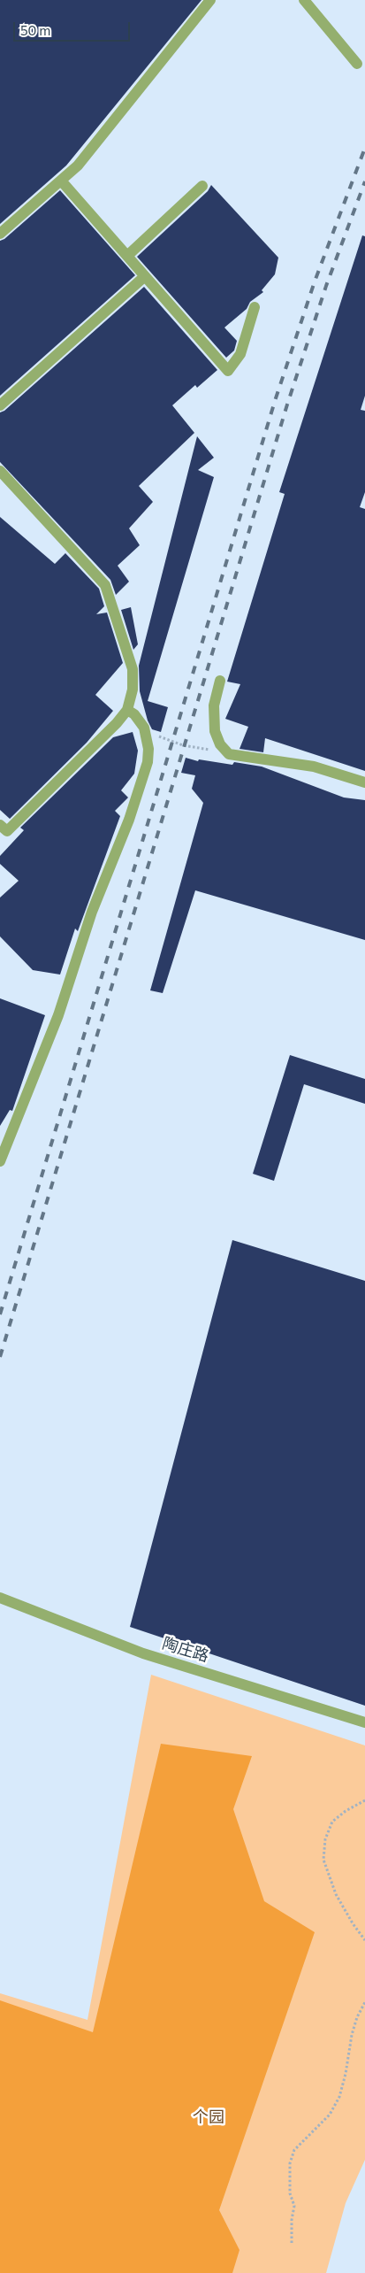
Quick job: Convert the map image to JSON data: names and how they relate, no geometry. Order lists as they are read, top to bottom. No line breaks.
{"streets":{"street":["陶庄路"]},"parks":["个园"],"scale_bar":"50 m"}
